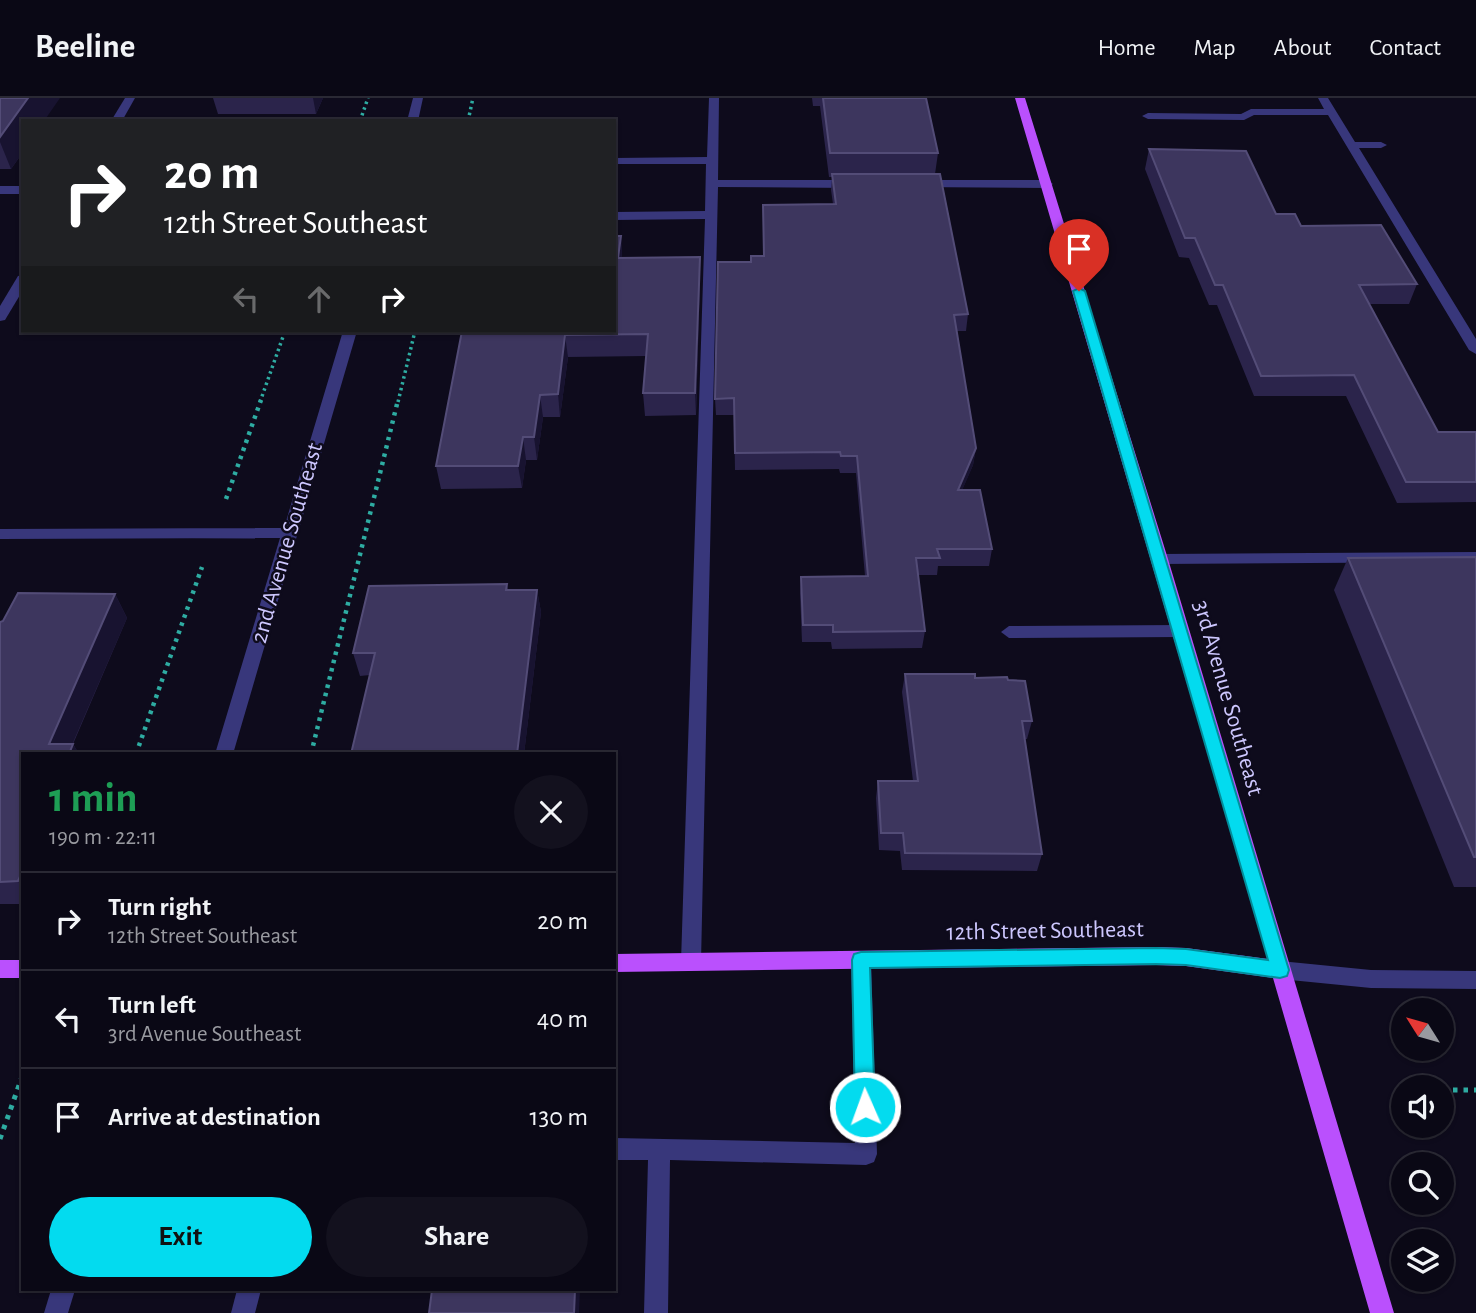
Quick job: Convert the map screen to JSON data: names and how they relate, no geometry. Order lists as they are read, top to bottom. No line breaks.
{"streets":{"main road":["3rd Avenue Southeast","12th Street Southeast"],"street":["2nd Avenue Southeast"]},"crossings":[["3rd Avenue Southeast","12th Street Southeast"]],"north":"top left","page":{"header":"Beeline","nav":["Home","Map","About","Contact"],"turn":["20 m","12th Street Southeast"],"heading":["1 min","190 m · 22:11"],"list":[{"name":"Turn right","note":"12th Street Southeast","value":"20 m"},{"name":"Turn left","note":"3rd Avenue Southeast","value":"40 m"},{"name":"Arrive at destination","value":"130 m"}],"buttons":["Exit","Share"]}}
